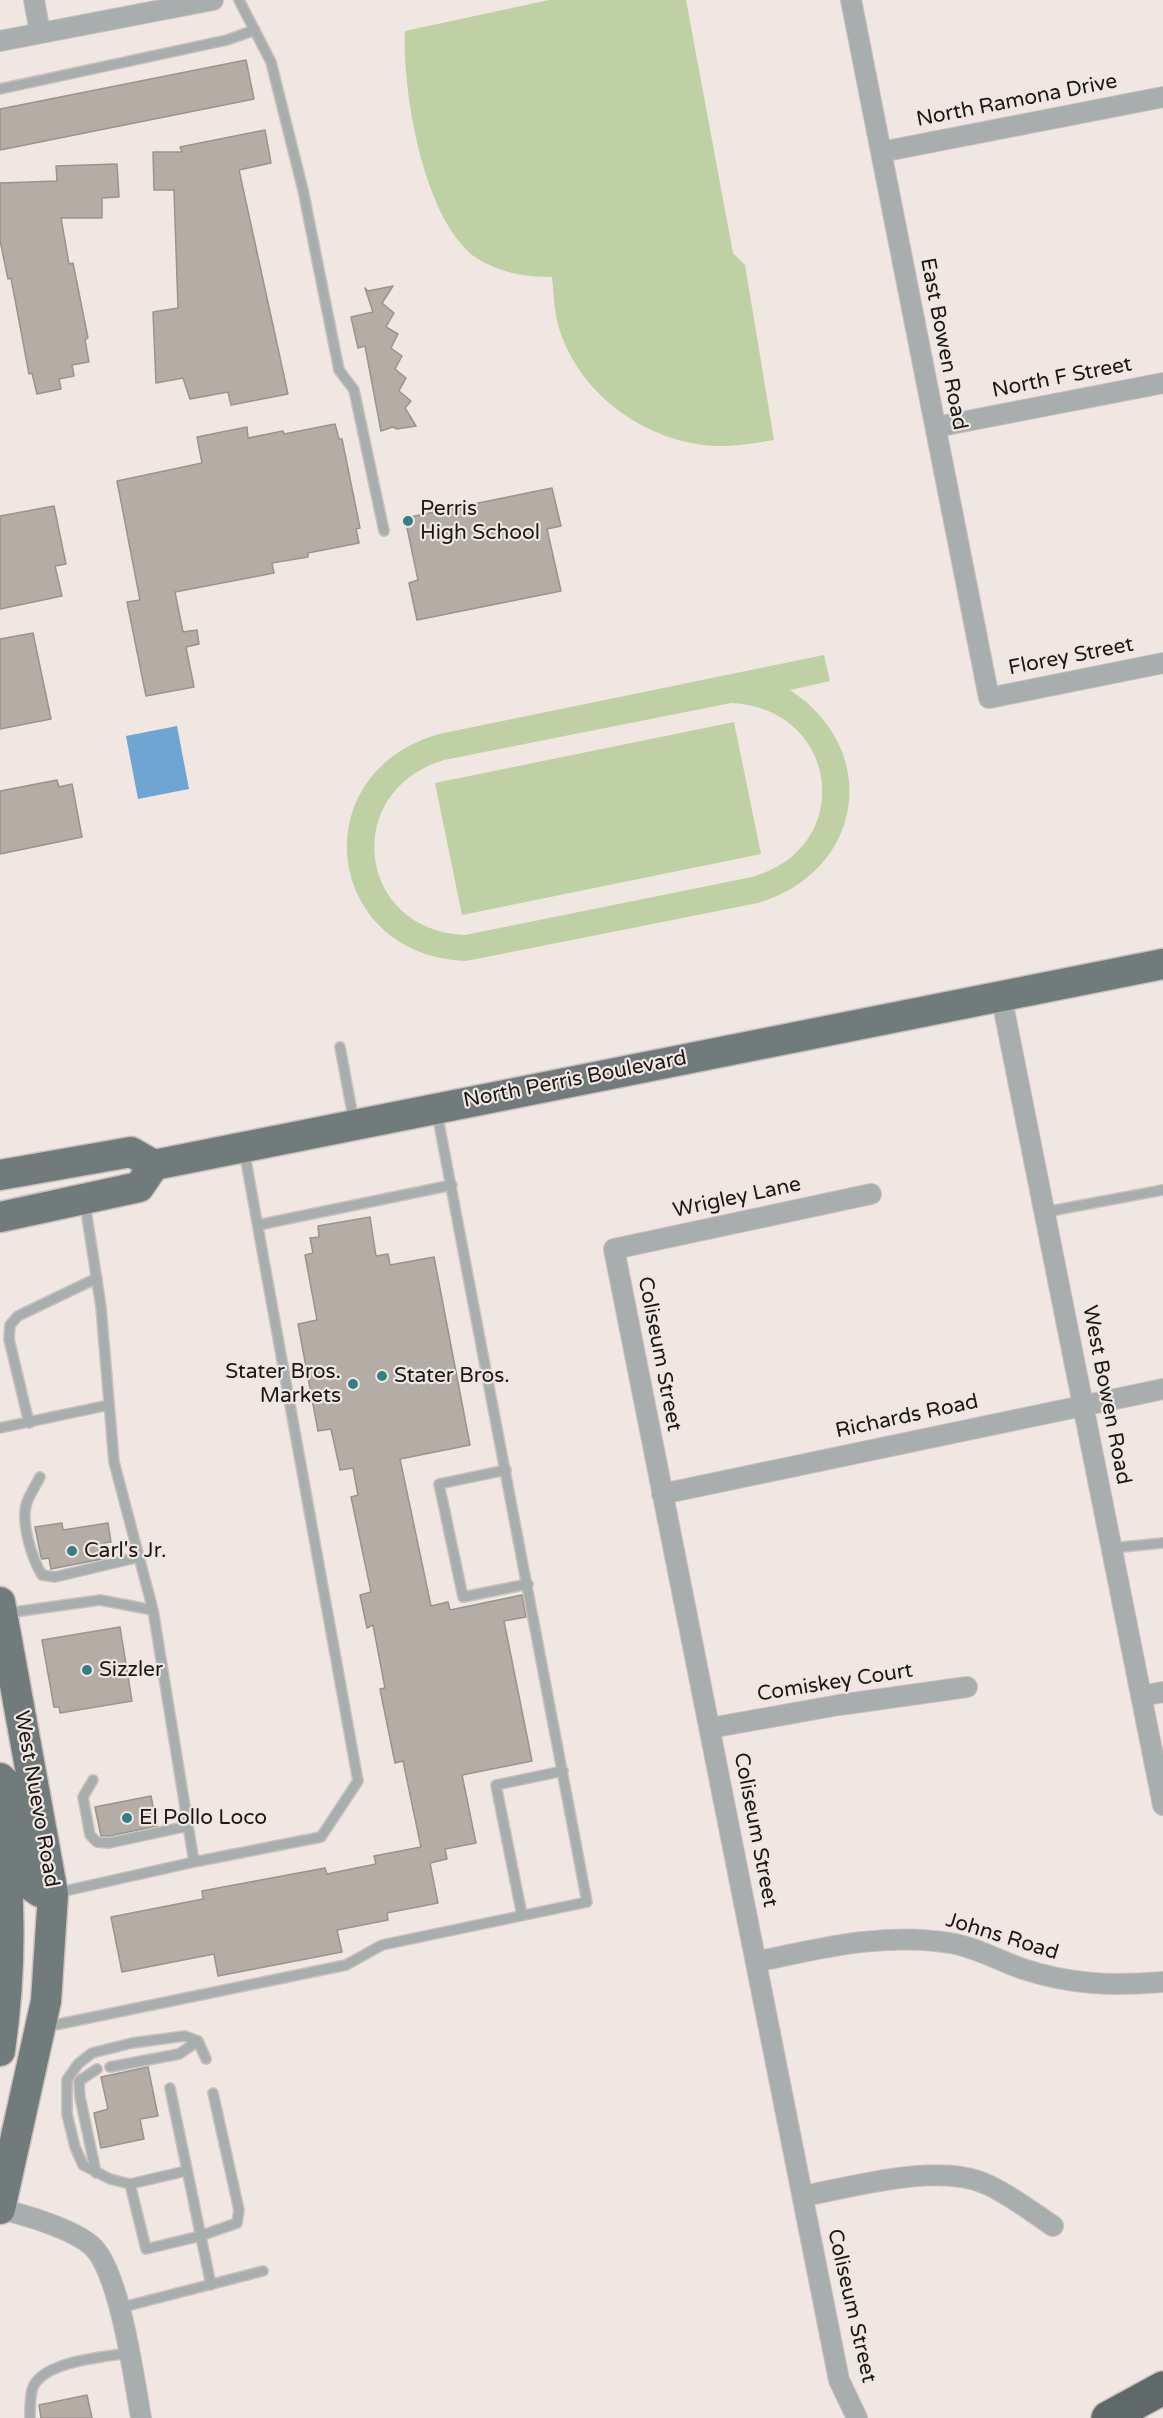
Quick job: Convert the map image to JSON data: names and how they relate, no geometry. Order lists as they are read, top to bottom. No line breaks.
{"streets":{"main road":["North Perris Boulevard","West Nuevo Road"],"street":["North Ramona Drive","East Bowen Road","North F Street","Florey Street","Wrigley Lane","Coliseum Street","West Bowen Road","Richards Road","Comiskey Court","Johns Road"]},"crossings":[["North Ramona Drive","East Bowen Road"],["East Bowen Road","North F Street"],["East Bowen Road","Florey Street"],["North Perris Boulevard","West Bowen Road"],["Wrigley Lane","Coliseum Street"],["Coliseum Street","Richards Road"],["Coliseum Street","Comiskey Court"],["Coliseum Street","Johns Road"],["West Bowen Road","Richards Road"]],"places":["Perris High School","Stater Bros.","Stater Bros. Markets","Carl's Jr.","Sizzler","El Pollo Loco"]}
